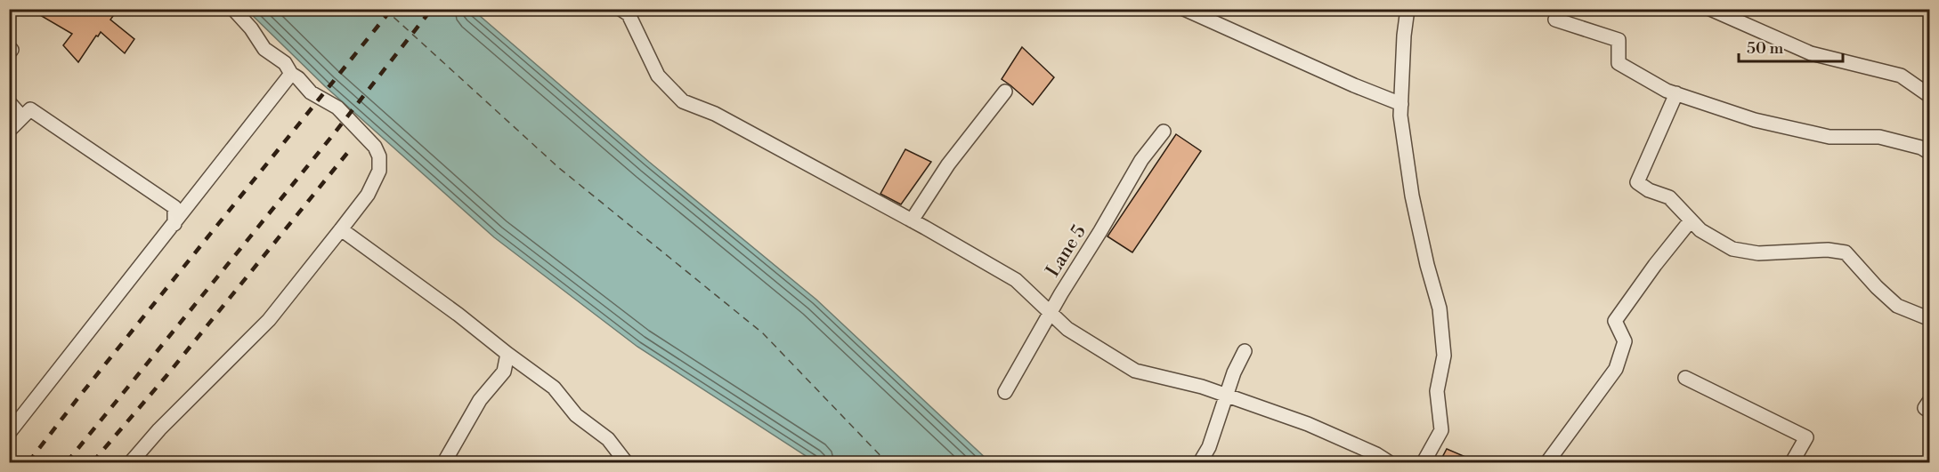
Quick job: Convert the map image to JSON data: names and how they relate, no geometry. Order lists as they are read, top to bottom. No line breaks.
{"streets":{"street":["Lane 5"]},"scale_bar":"50 m"}
